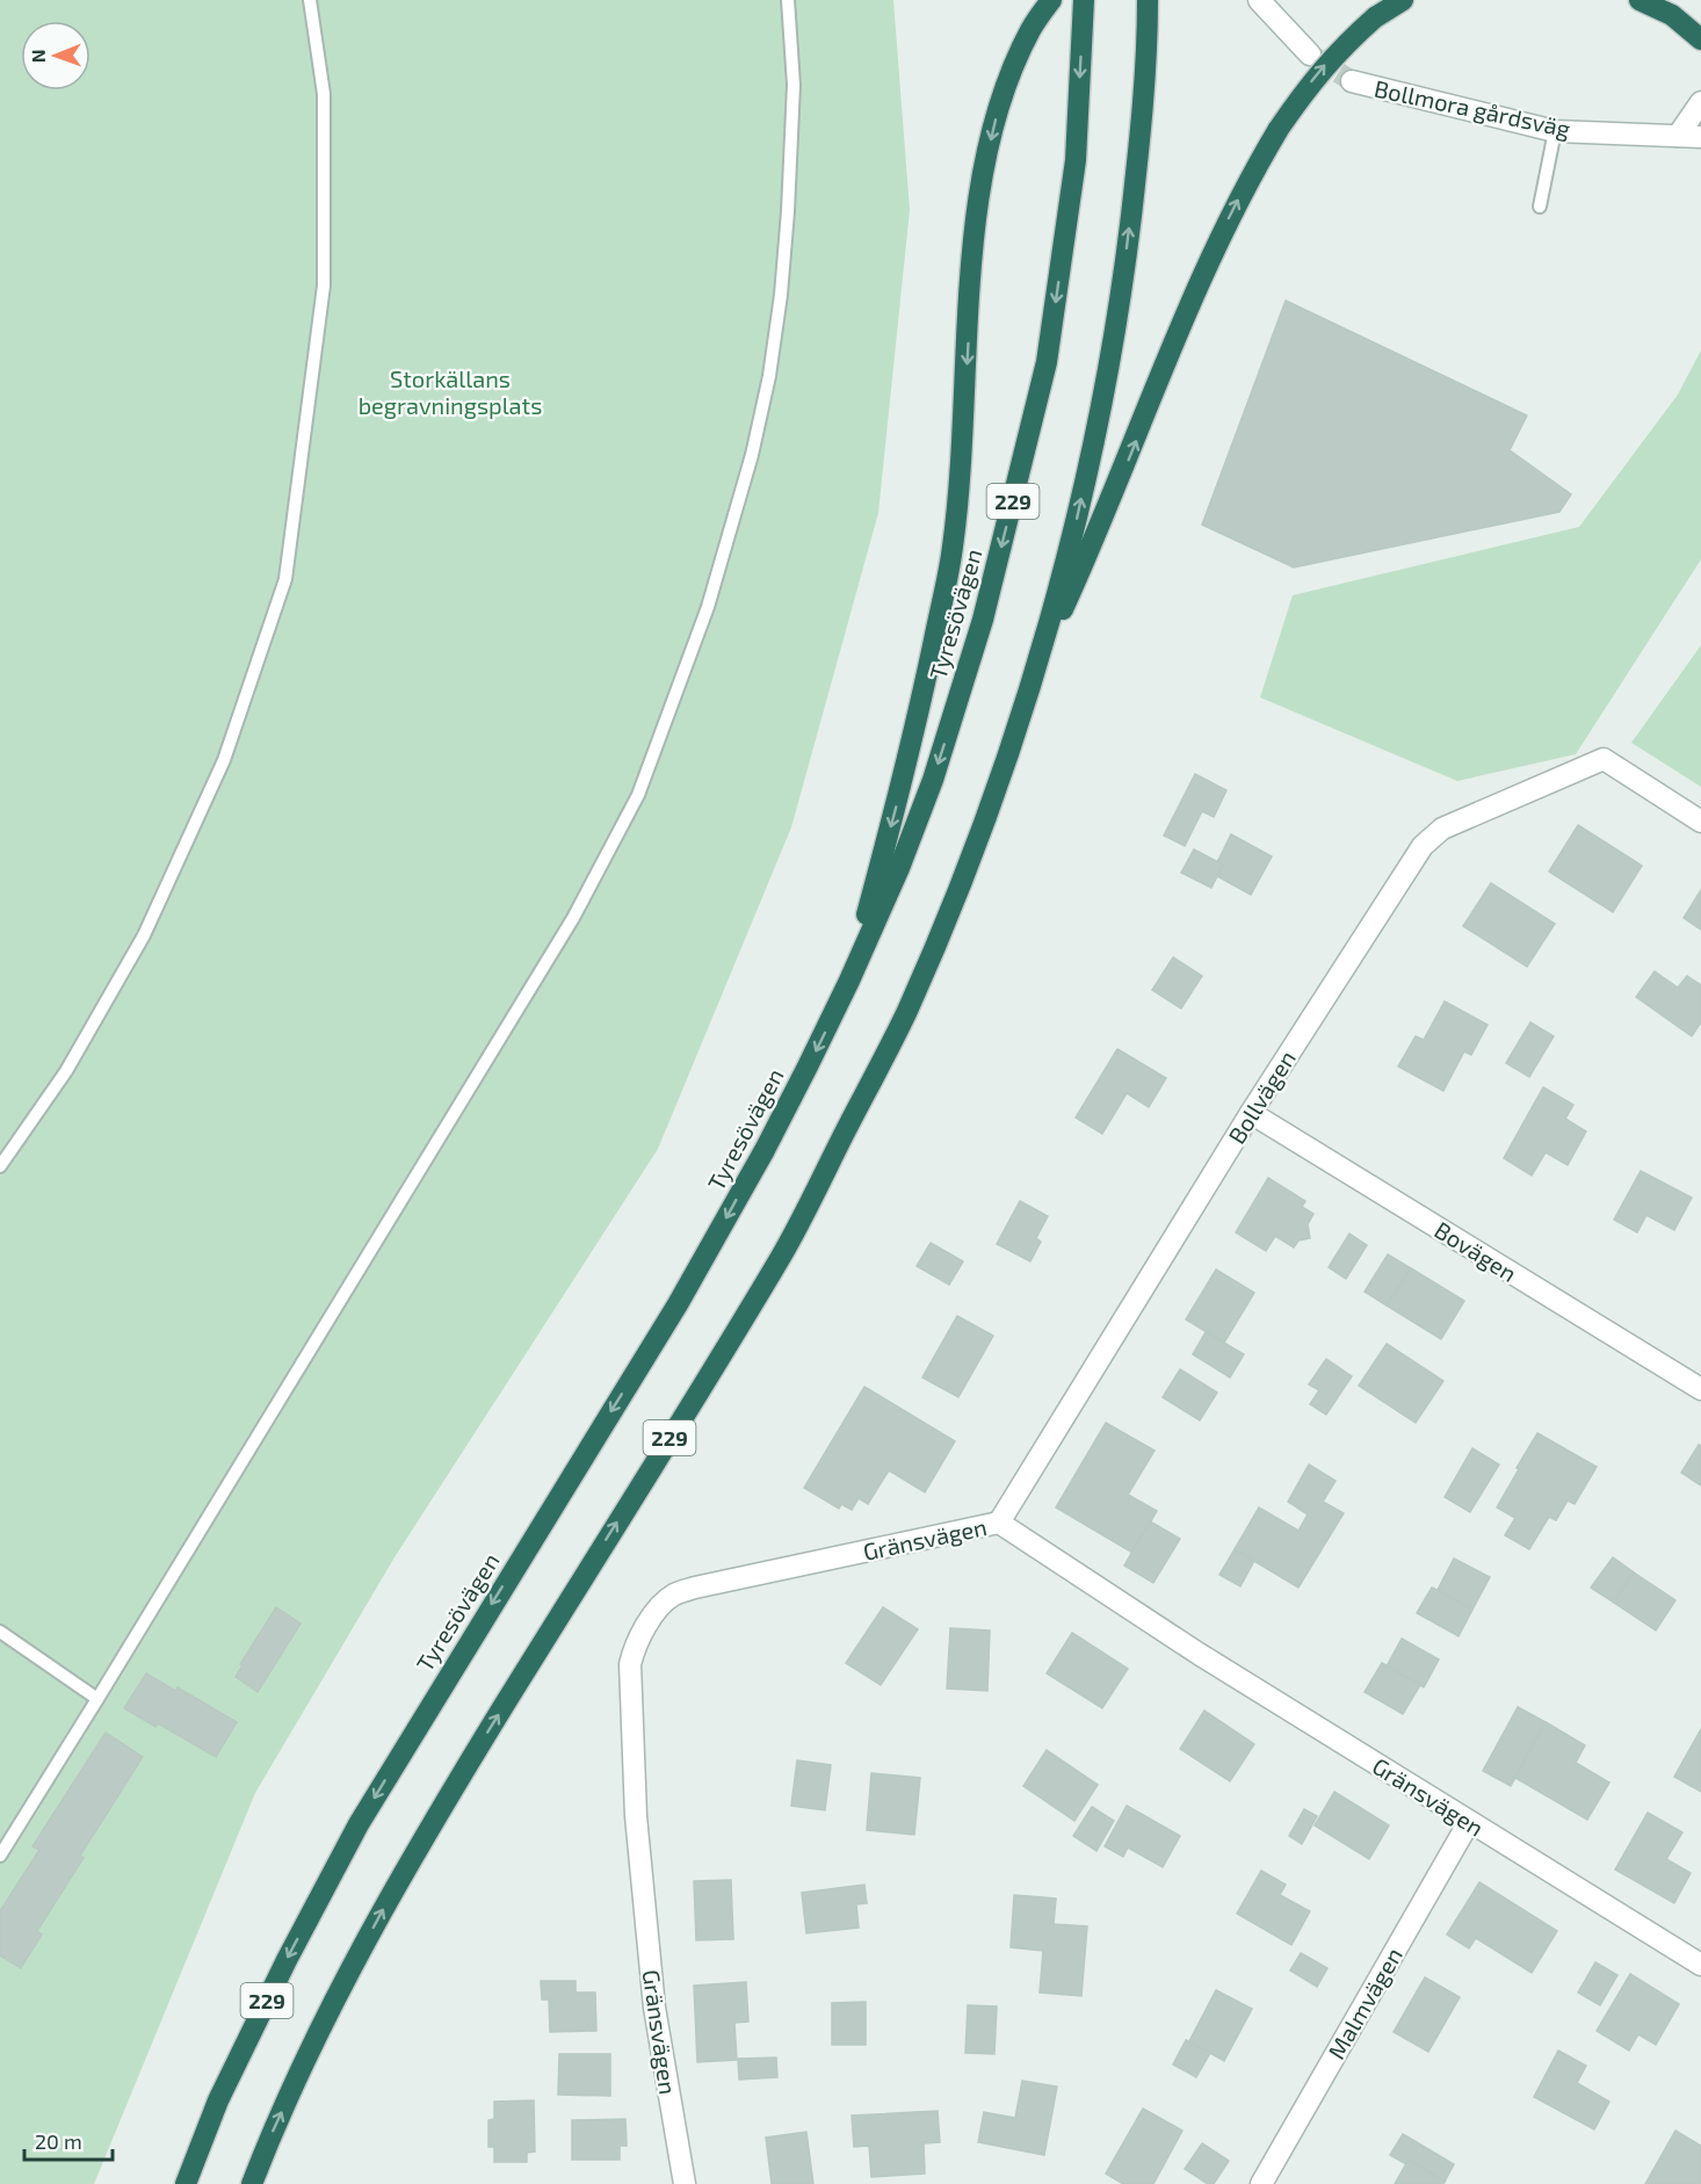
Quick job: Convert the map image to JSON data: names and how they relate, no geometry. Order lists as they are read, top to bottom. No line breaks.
{"streets":{"highway":["229","Tyresövägen"],"street":["Bollmora gårdsväg","Bollvägen","Bovägen","Gränsvägen","Malmvägen"]},"crossings":[["Bollvägen","Bovägen"],["Bollvägen","Gränsvägen"],["Gränsvägen","Malmvägen"]],"parks":["Storkällans begravningsplats"],"scale_bar":"20 m","north":"left"}
